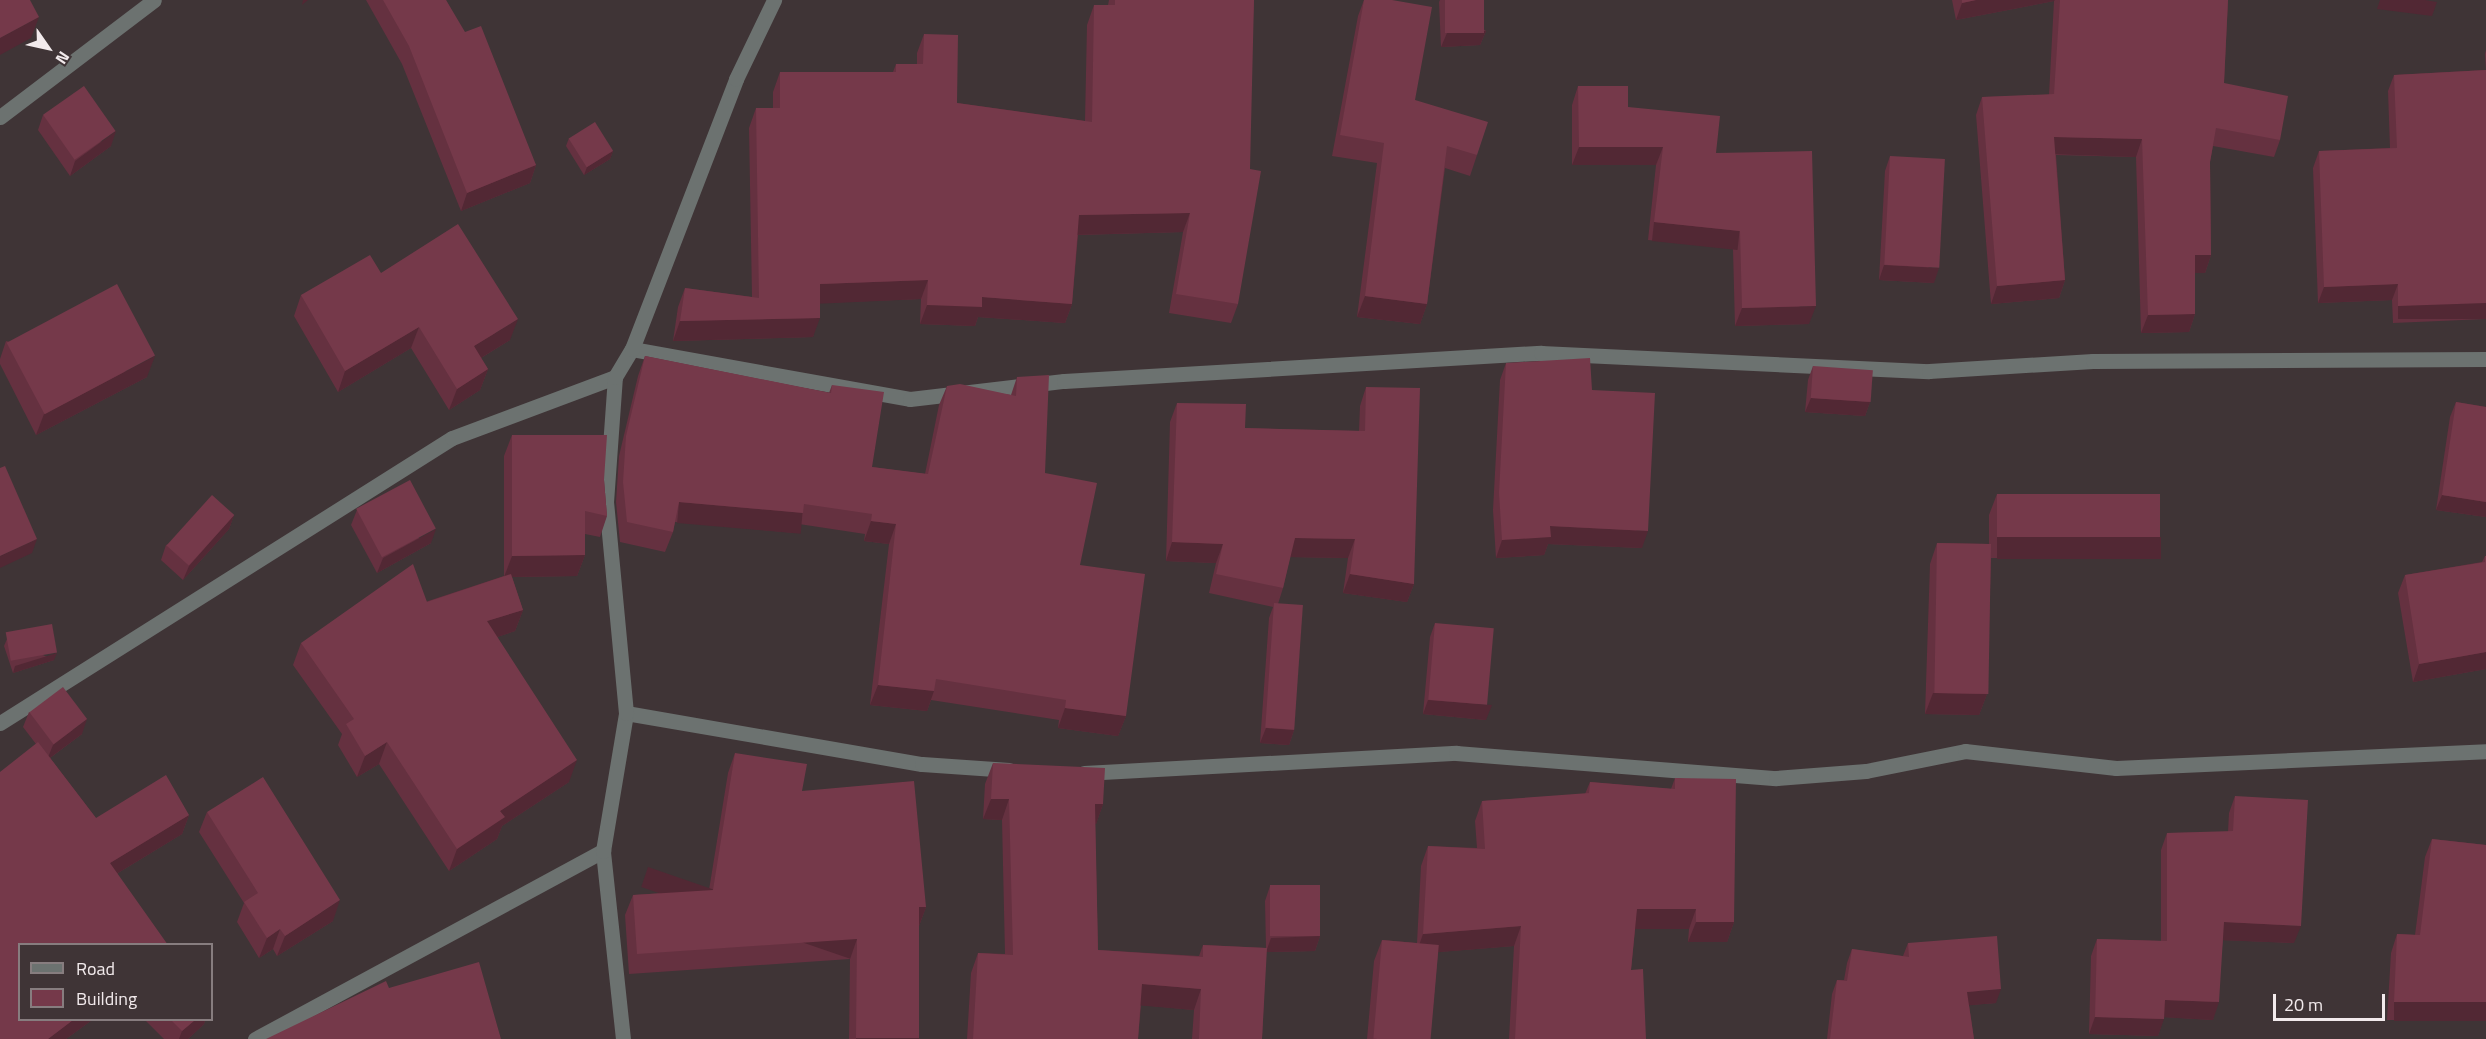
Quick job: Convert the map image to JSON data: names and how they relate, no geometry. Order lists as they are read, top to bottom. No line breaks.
{"legend":["Road","Building"],"scale_bar":"20 m","north":"bottom right"}
